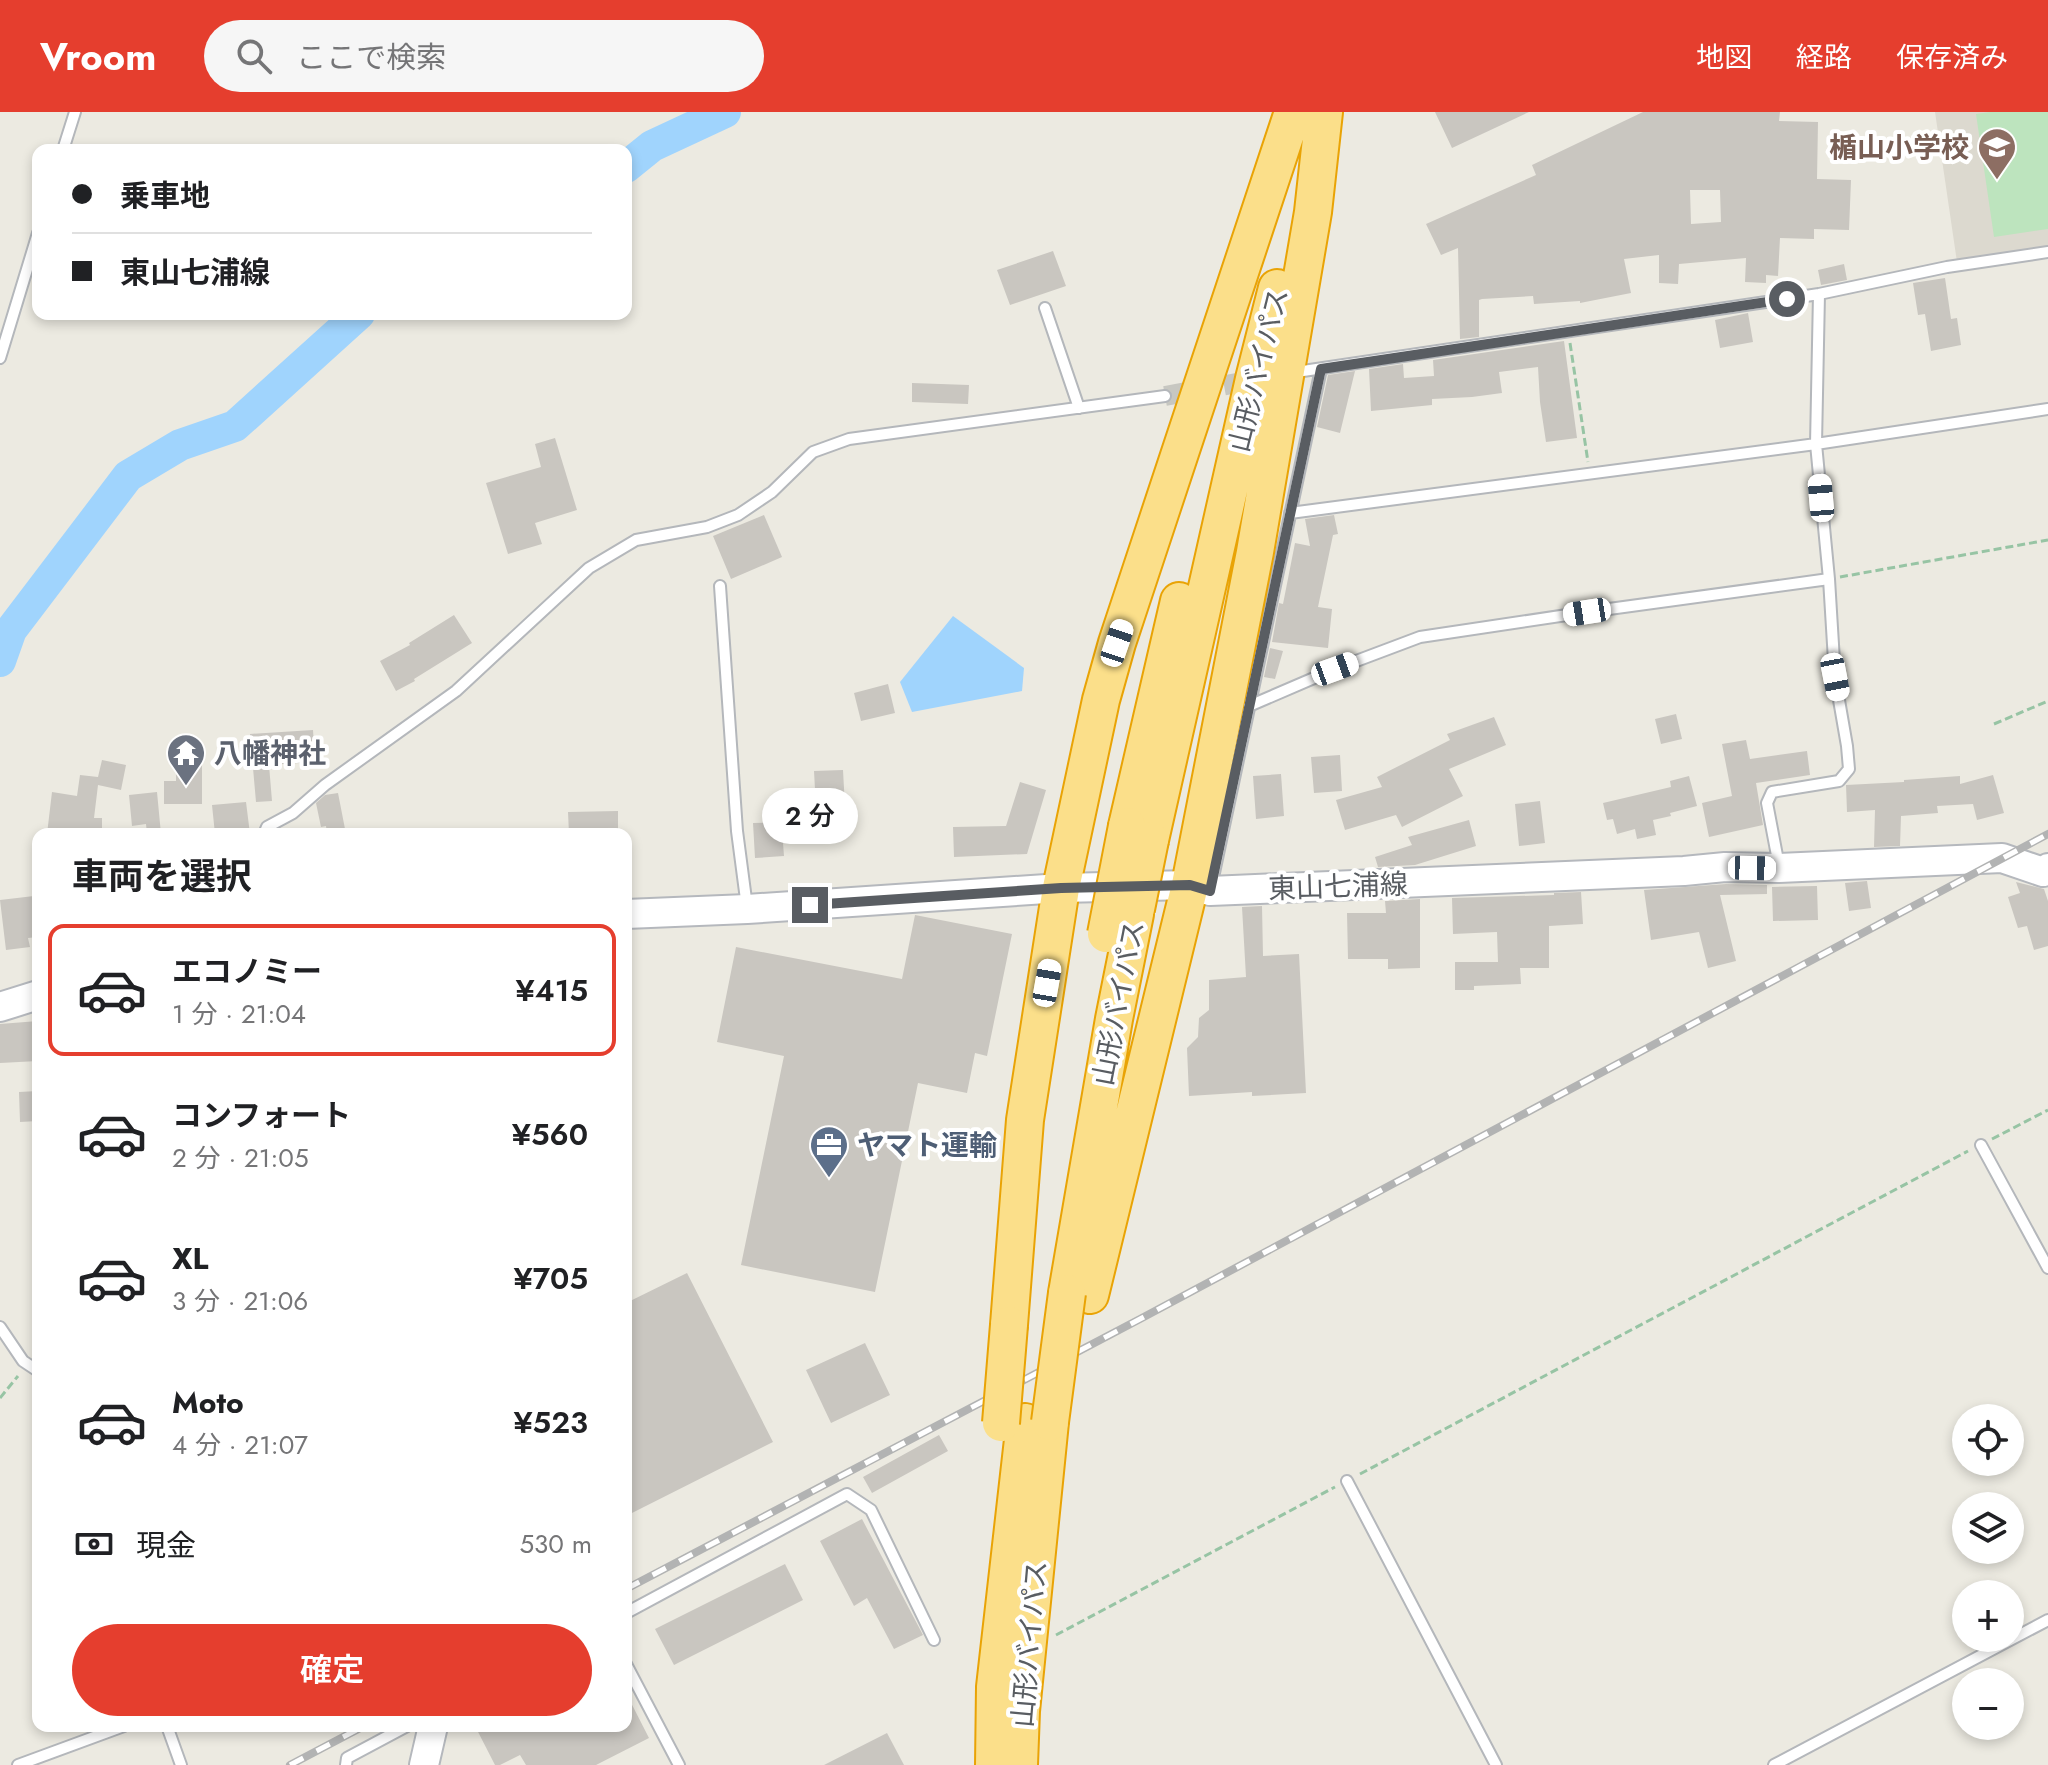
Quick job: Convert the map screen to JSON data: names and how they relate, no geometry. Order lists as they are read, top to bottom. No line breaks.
{"streets":{"highway":["山形バイパス"],"main road":["東山七浦線"]},"places":{"school or university":["楯山小学校"],"temple":["八幡神社"],"office":["ヤマト運輸"]},"page":{"header":"Vroom","search":"ここで検索","nav":["地図","経路","保存済み"],"banner":["乗車地","東山七浦線"],"bubble":"2 分","heading":"車両を選択","list":[{"name":"エコノミー","note":"1 分 · 21:04","value":"¥415"},{"name":"コンフォート","note":"2 分 · 21:05","value":"¥560"},{"name":"XL","note":"3 分 · 21:06","value":"¥705"},{"name":"Moto","note":"4 分 · 21:07","value":"¥523"}],"map_buttons":["+","−"],"pay":["現金","530 m"],"buttons":"確定"}}
